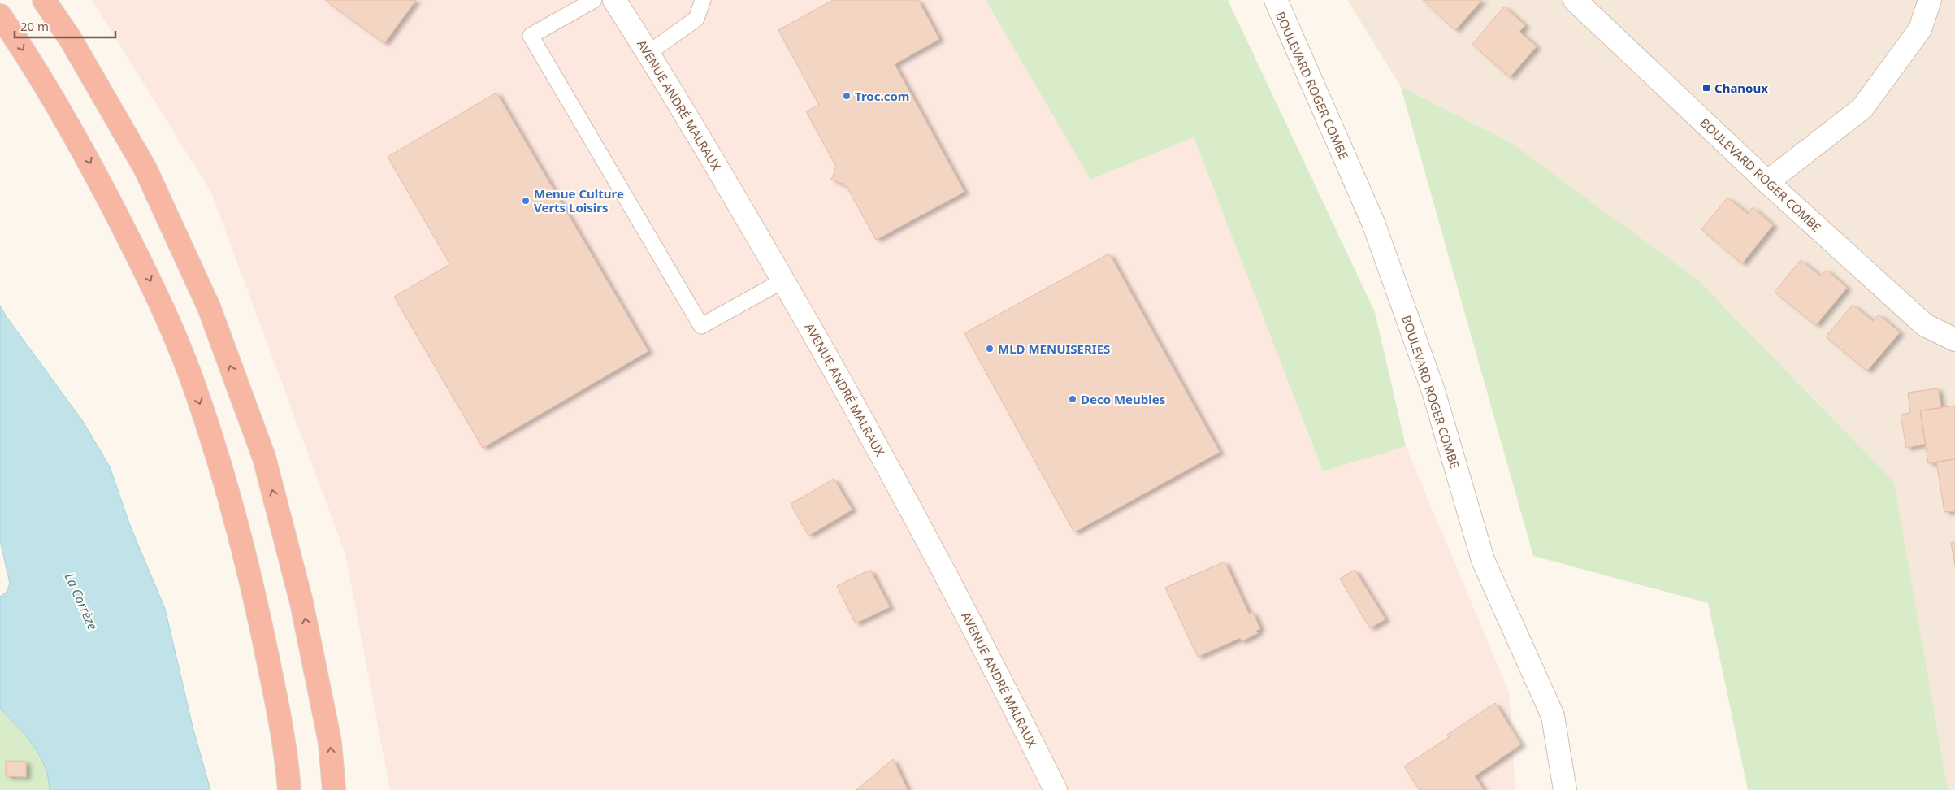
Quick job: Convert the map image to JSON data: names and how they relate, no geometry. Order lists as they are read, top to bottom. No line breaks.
{"streets":{"street":["BOULEVARD ROGER COMBE","AVENUE ANDRÉ MALRAUX"]},"water":["La Corrèze"],"places":{"transit":["Chanoux"],"other":["Troc.com","Menue Culture Verts Loisirs","MLD MENUISERIES","Deco Meubles"]},"scale_bar":"20 m"}
